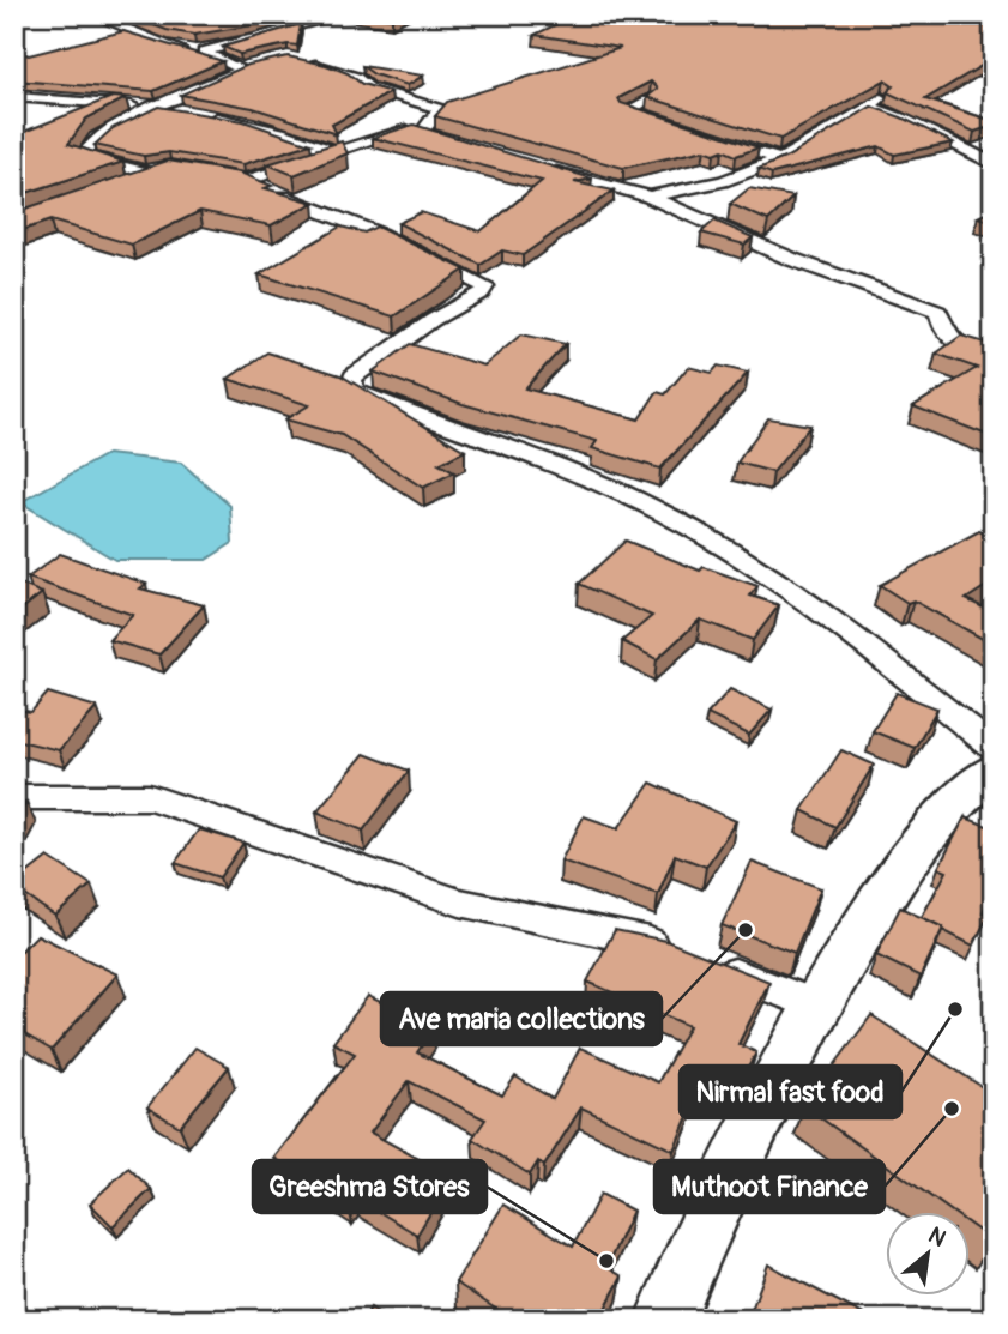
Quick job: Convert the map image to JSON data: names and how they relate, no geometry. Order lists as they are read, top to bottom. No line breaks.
{"places":["Ave maria collections","Nirmal fast food","Muthoot Finance","Greeshma Stores"],"north":"top right"}
